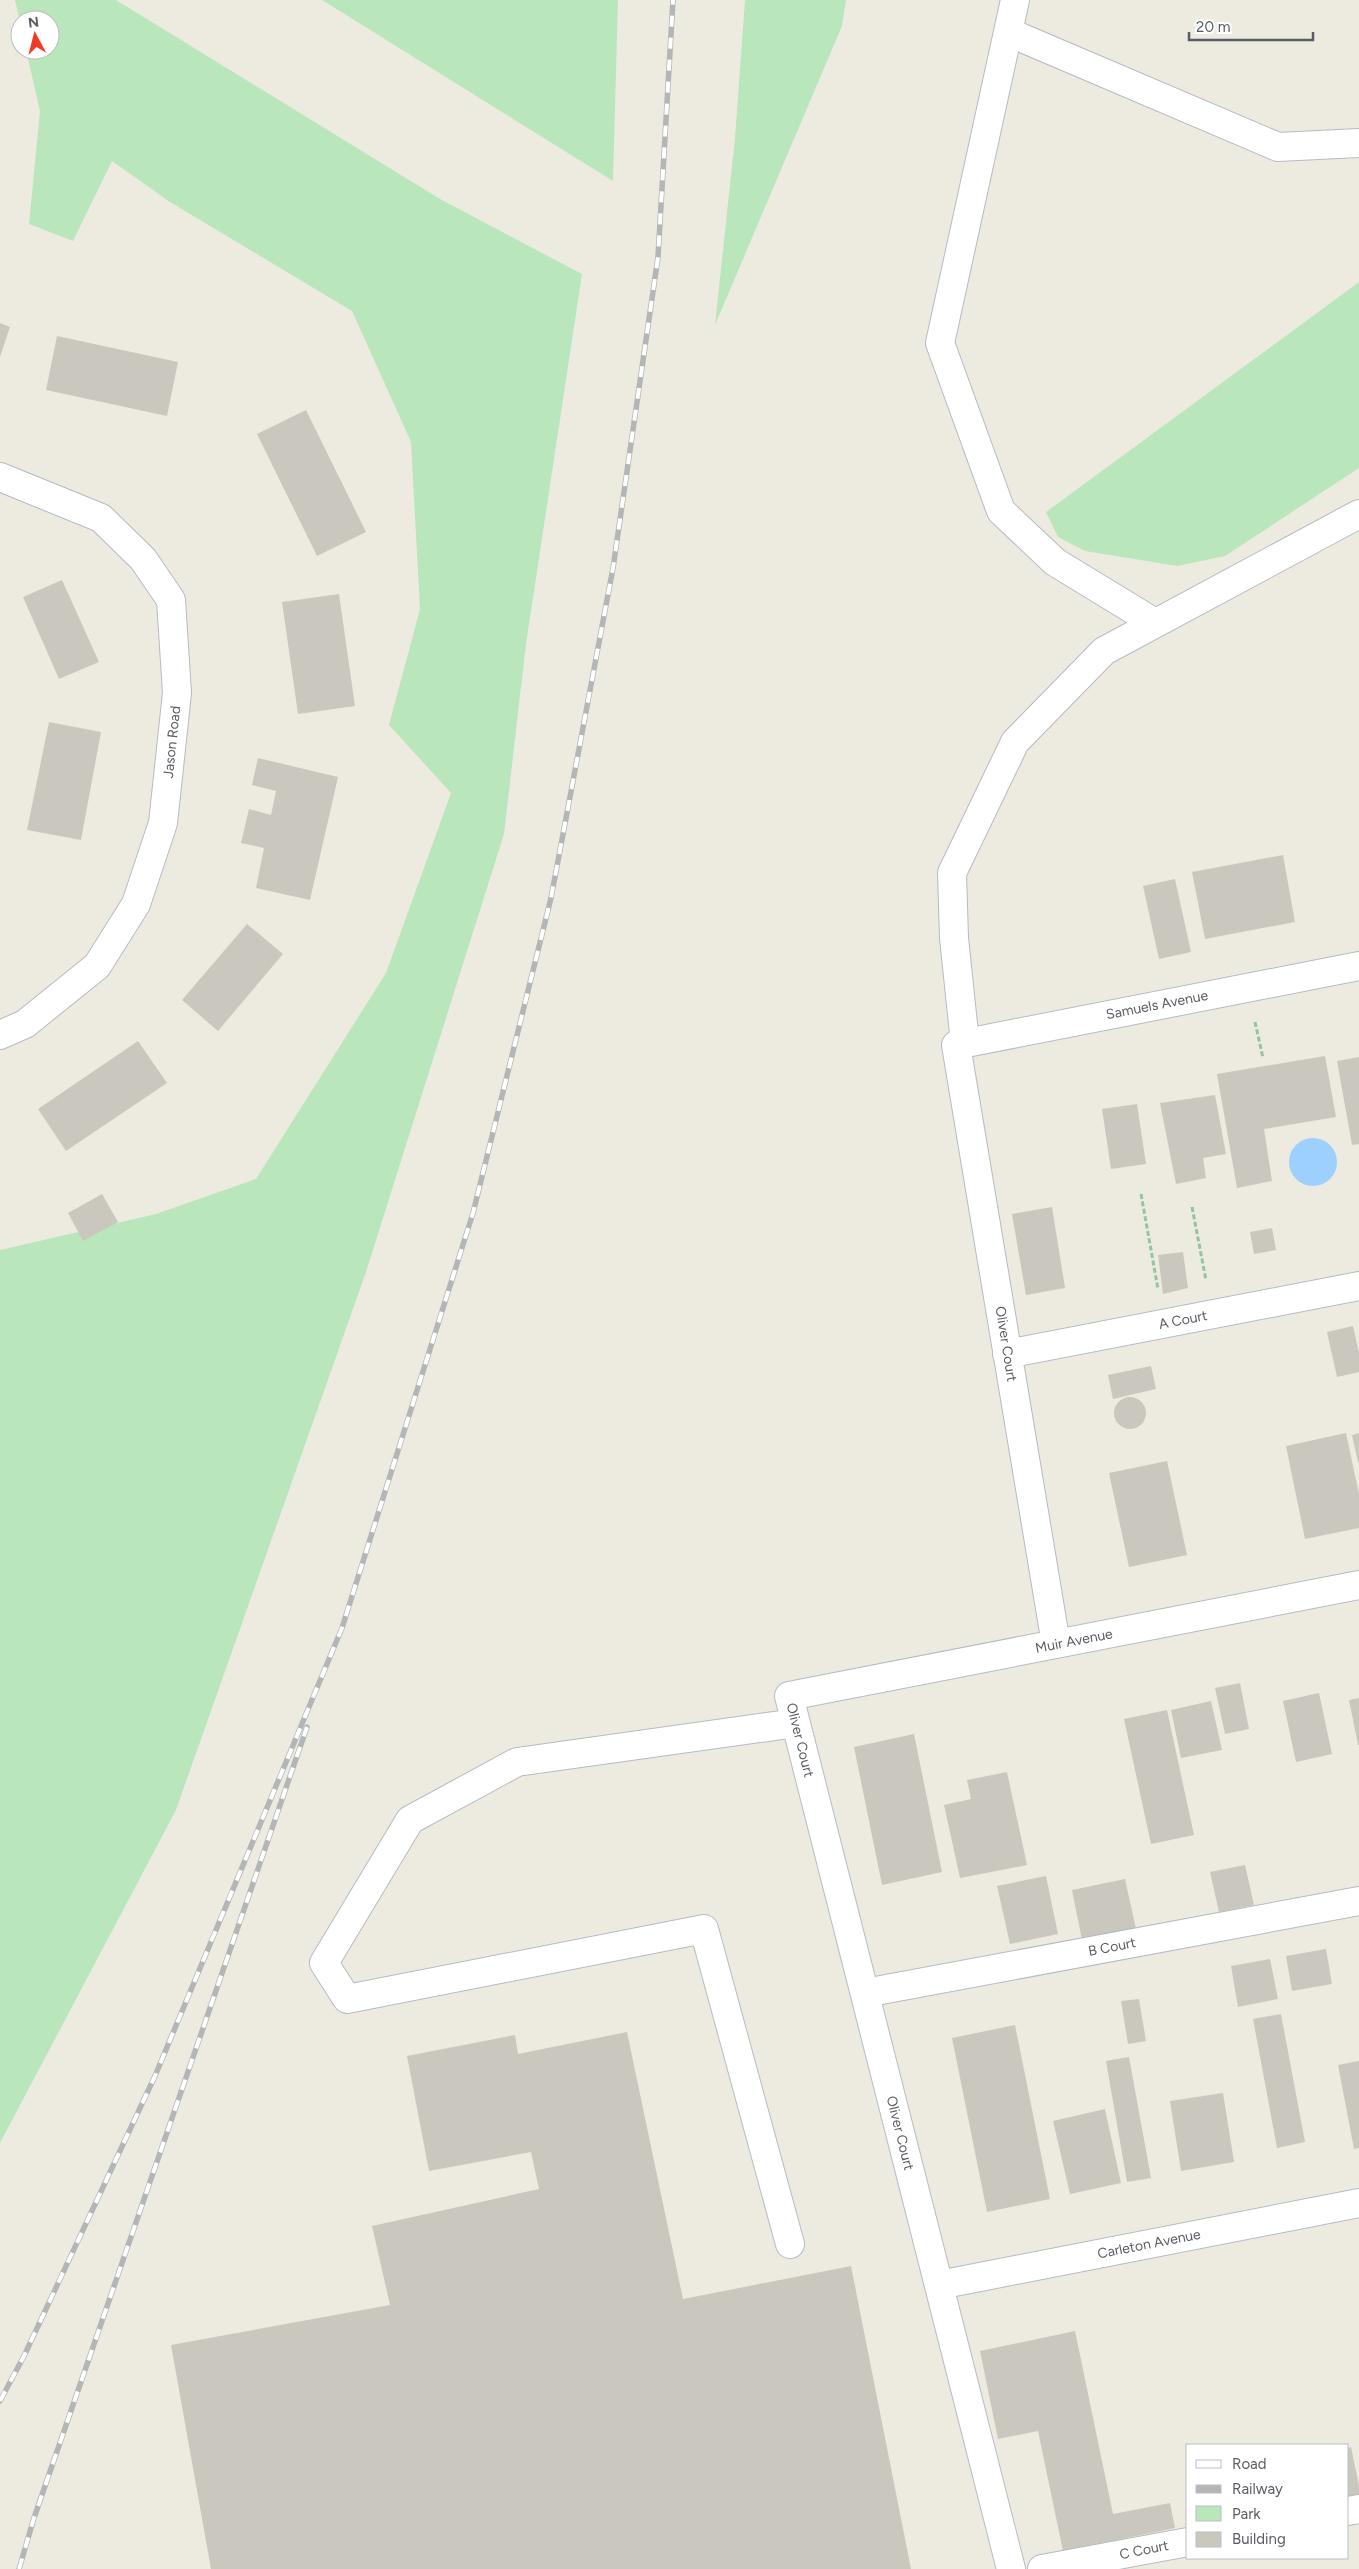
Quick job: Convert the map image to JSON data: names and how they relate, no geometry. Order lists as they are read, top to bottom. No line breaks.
{"streets":{"street":["Jason Road","Samuels Avenue","A Court","Oliver Court","Muir Avenue","B Court","Carleton Avenue","C Court"]},"crossings":[["Samuels Avenue","Oliver Court"],["A Court","Oliver Court"],["Oliver Court","Muir Avenue"],["Oliver Court","B Court"],["Oliver Court","Carleton Avenue"]],"legend":["Road","Railway","Park","Building"],"scale_bar":"20 m","north":"top"}
